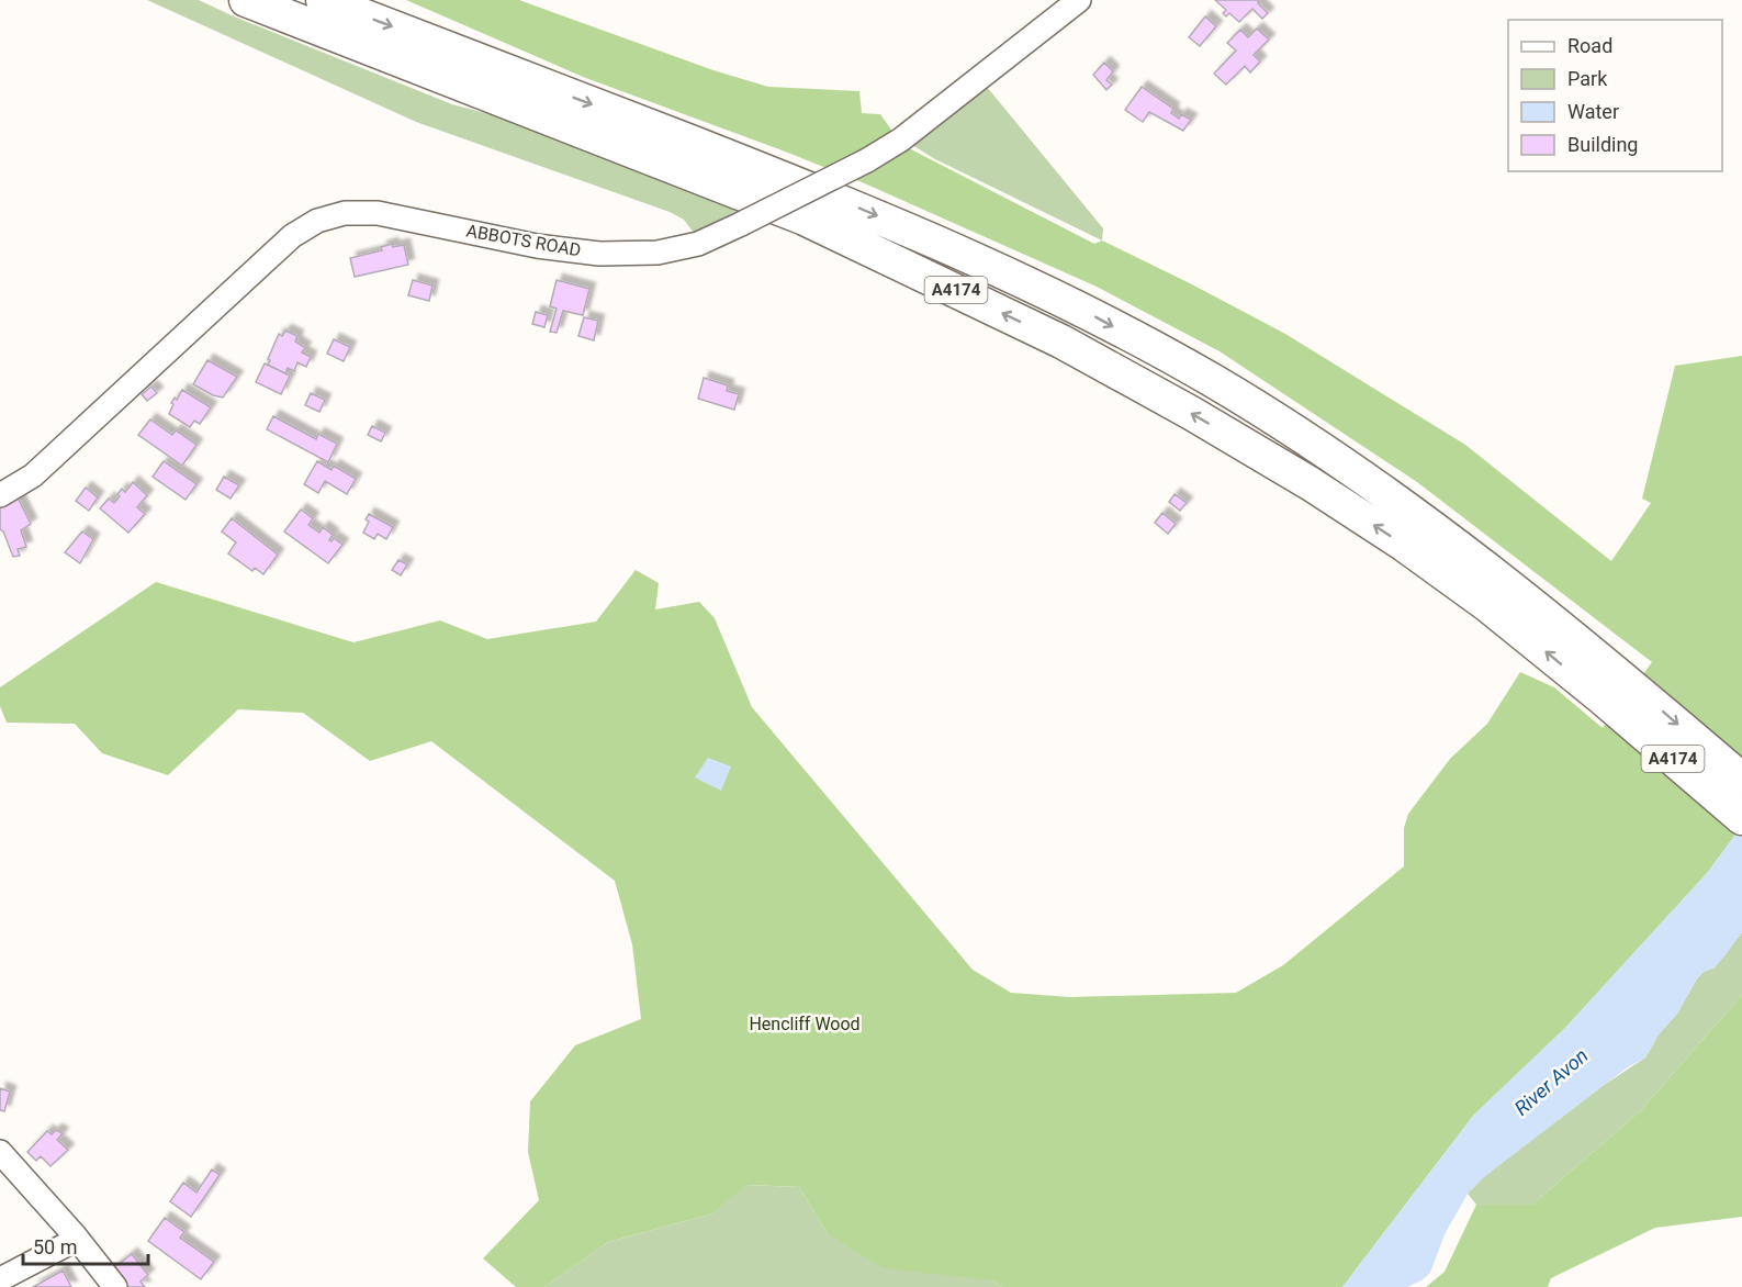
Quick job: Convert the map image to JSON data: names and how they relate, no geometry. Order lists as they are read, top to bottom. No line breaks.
{"streets":{"highway":["A4174"],"street":["ABBOTS ROAD"]},"water":["River Avon"],"parks":["Hencliff Wood"],"legend":["Road","Park","Water","Building"],"scale_bar":"50 m"}
